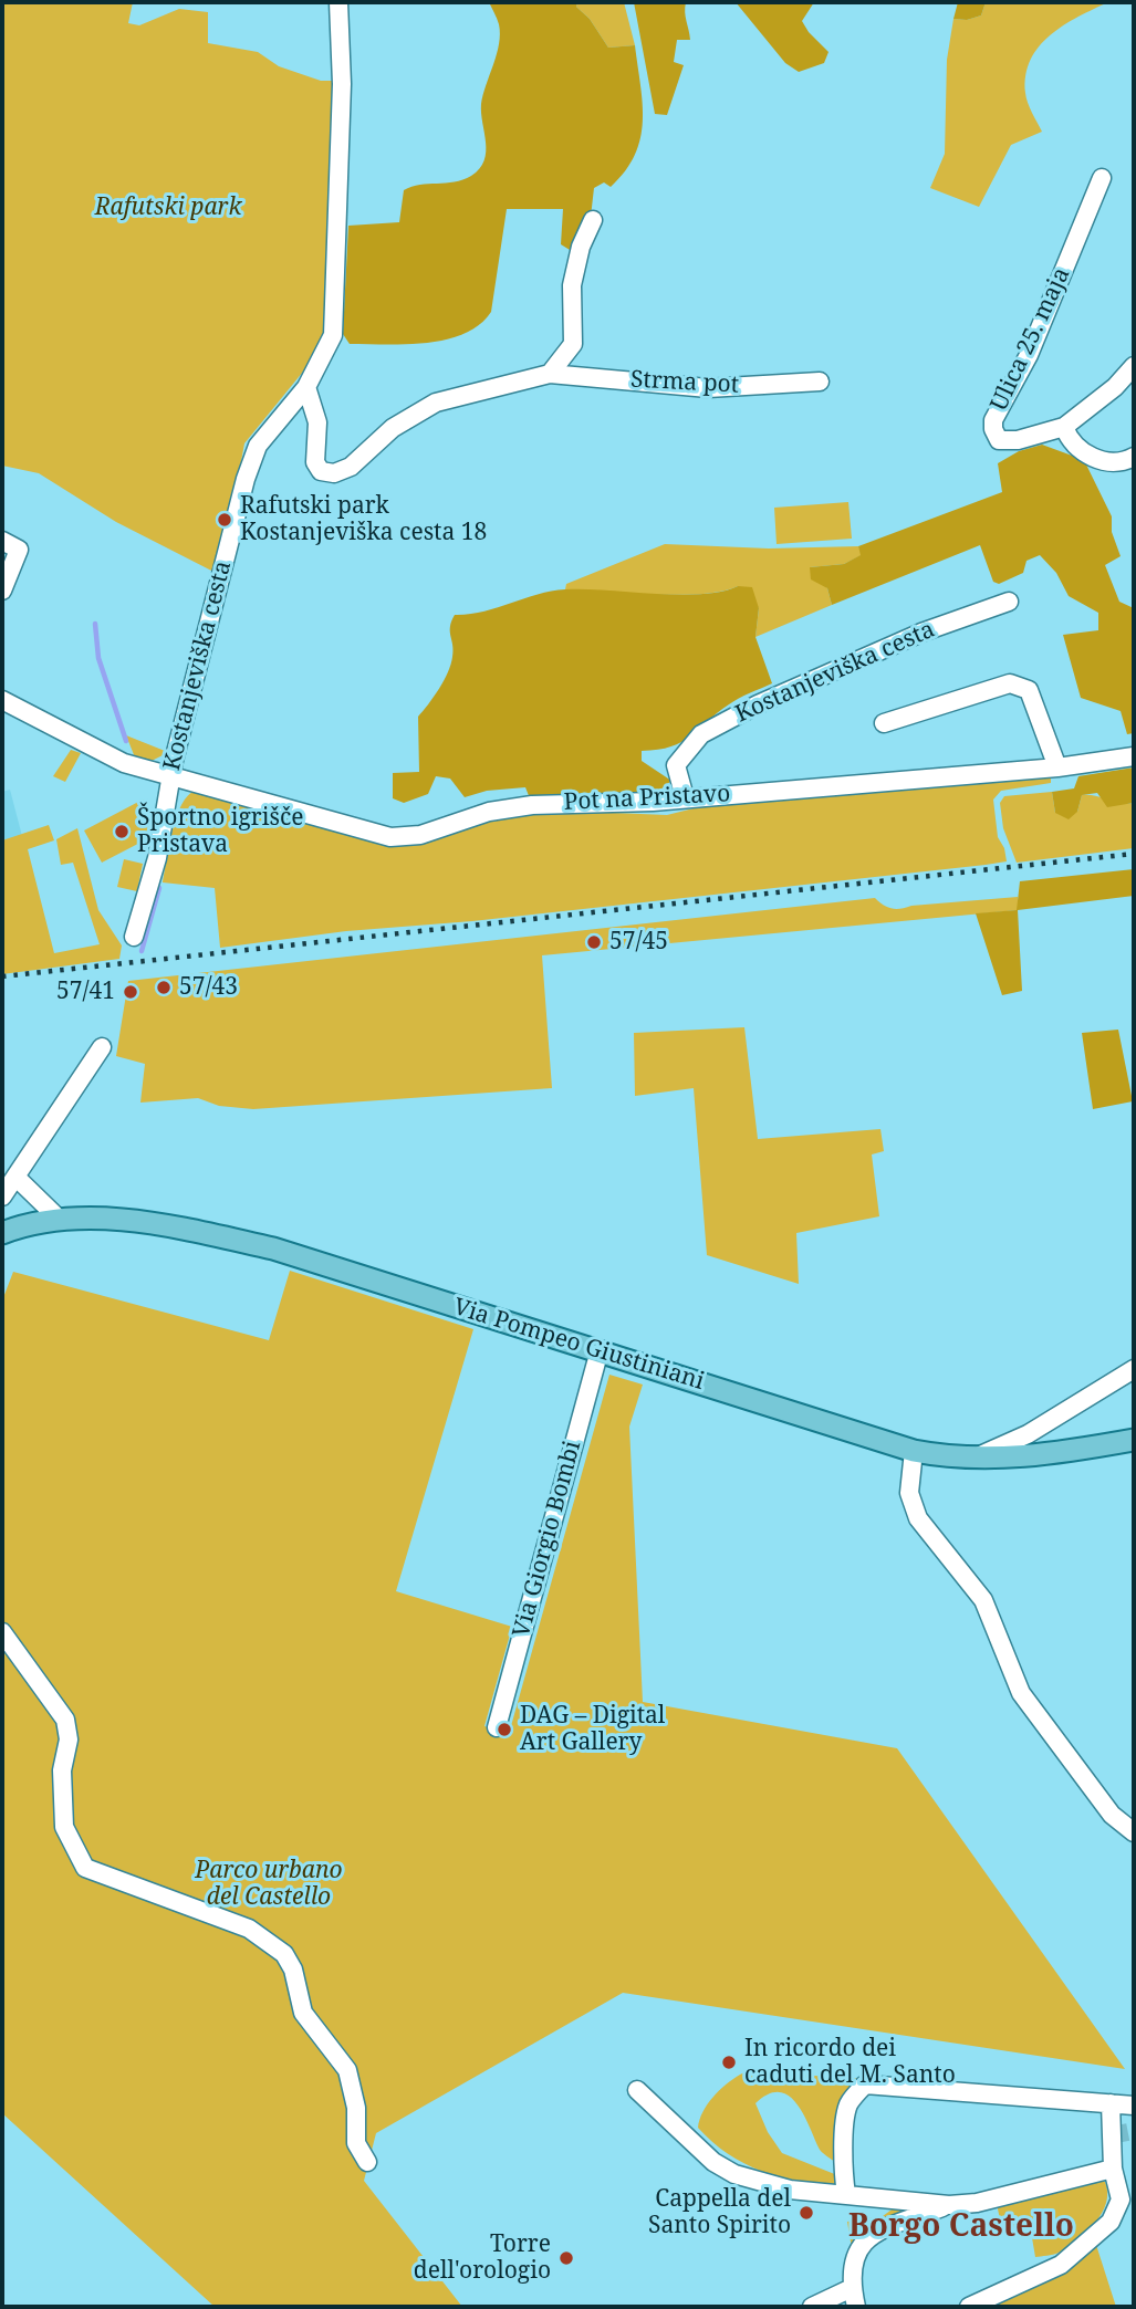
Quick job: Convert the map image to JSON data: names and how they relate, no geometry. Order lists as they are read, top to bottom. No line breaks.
{"streets":{"main road":["Via Pompeo Giustiniani"],"street":["Ulica 25. maja","Strma pot","Kostanjeviška cesta","Pot na Pristavo","Via Giorgio Bombi"]},"crossings":[["Strma pot","Kostanjeviška cesta"],["Kostanjeviška cesta","Pot na Pristavo"],["Via Pompeo Giustiniani","Via Giorgio Bombi"]],"districts":["Borgo Castello"],"parks":["Rafutski park","Parco urbano del Castello"],"places":["Rafutski park Kostanjeviška cesta 18","Športno igrišče Pristava","57/45","57/43","57/41","DAG – Digital Art Gallery","In ricordo dei caduti del M. Santo","Cappella del Santo Spirito","Torre dell'orologio"]}
